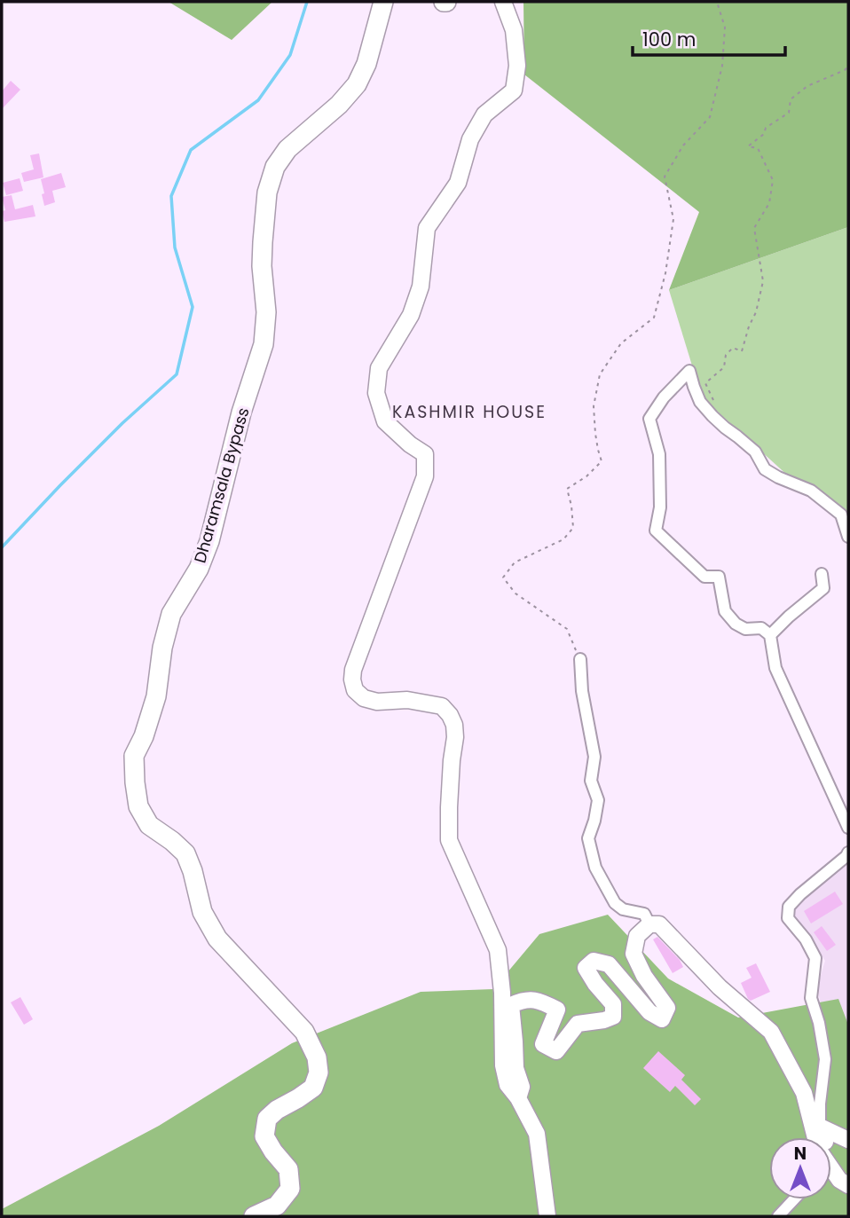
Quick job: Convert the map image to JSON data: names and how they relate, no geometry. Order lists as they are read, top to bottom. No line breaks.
{"streets":{"main road":["Dharamsala Bypass"]},"districts":["KASHMIR HOUSE"],"scale_bar":"100 m","north":"top"}
